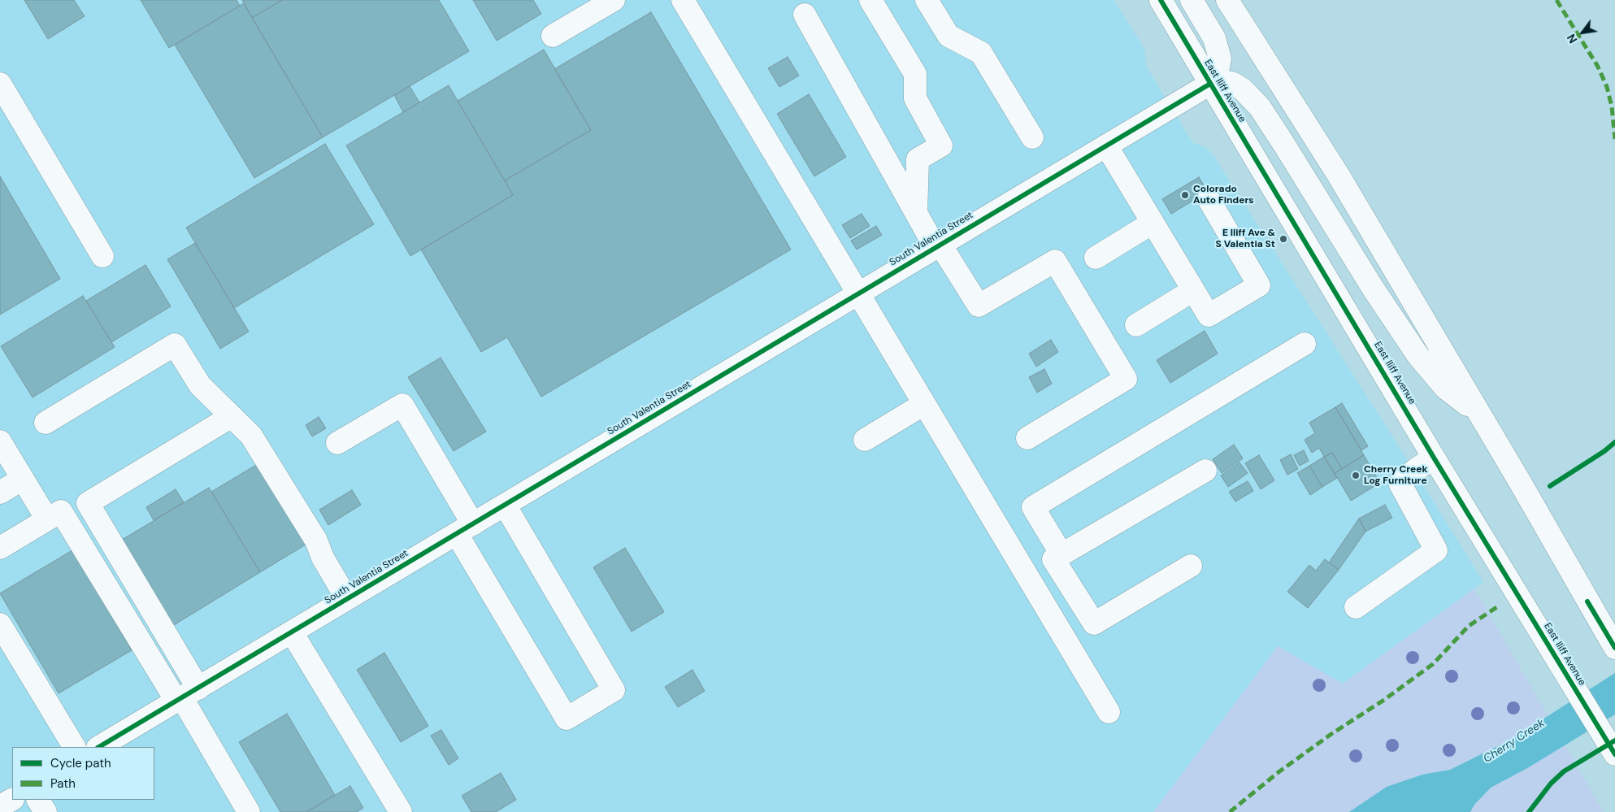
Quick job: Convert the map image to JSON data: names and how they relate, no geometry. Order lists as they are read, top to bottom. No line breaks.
{"streets":{"main road":["East Iliff Avenue","South Valentia Street"]},"crossings":[["East Iliff Avenue","South Valentia Street"]],"water":["Cherry Creek"],"places":["Colorado Auto Finders","E Iliff Ave & S Valentia St","Cherry Creek Log Furniture"],"legend":["Cycle path","Path"],"north":"bottom left"}
